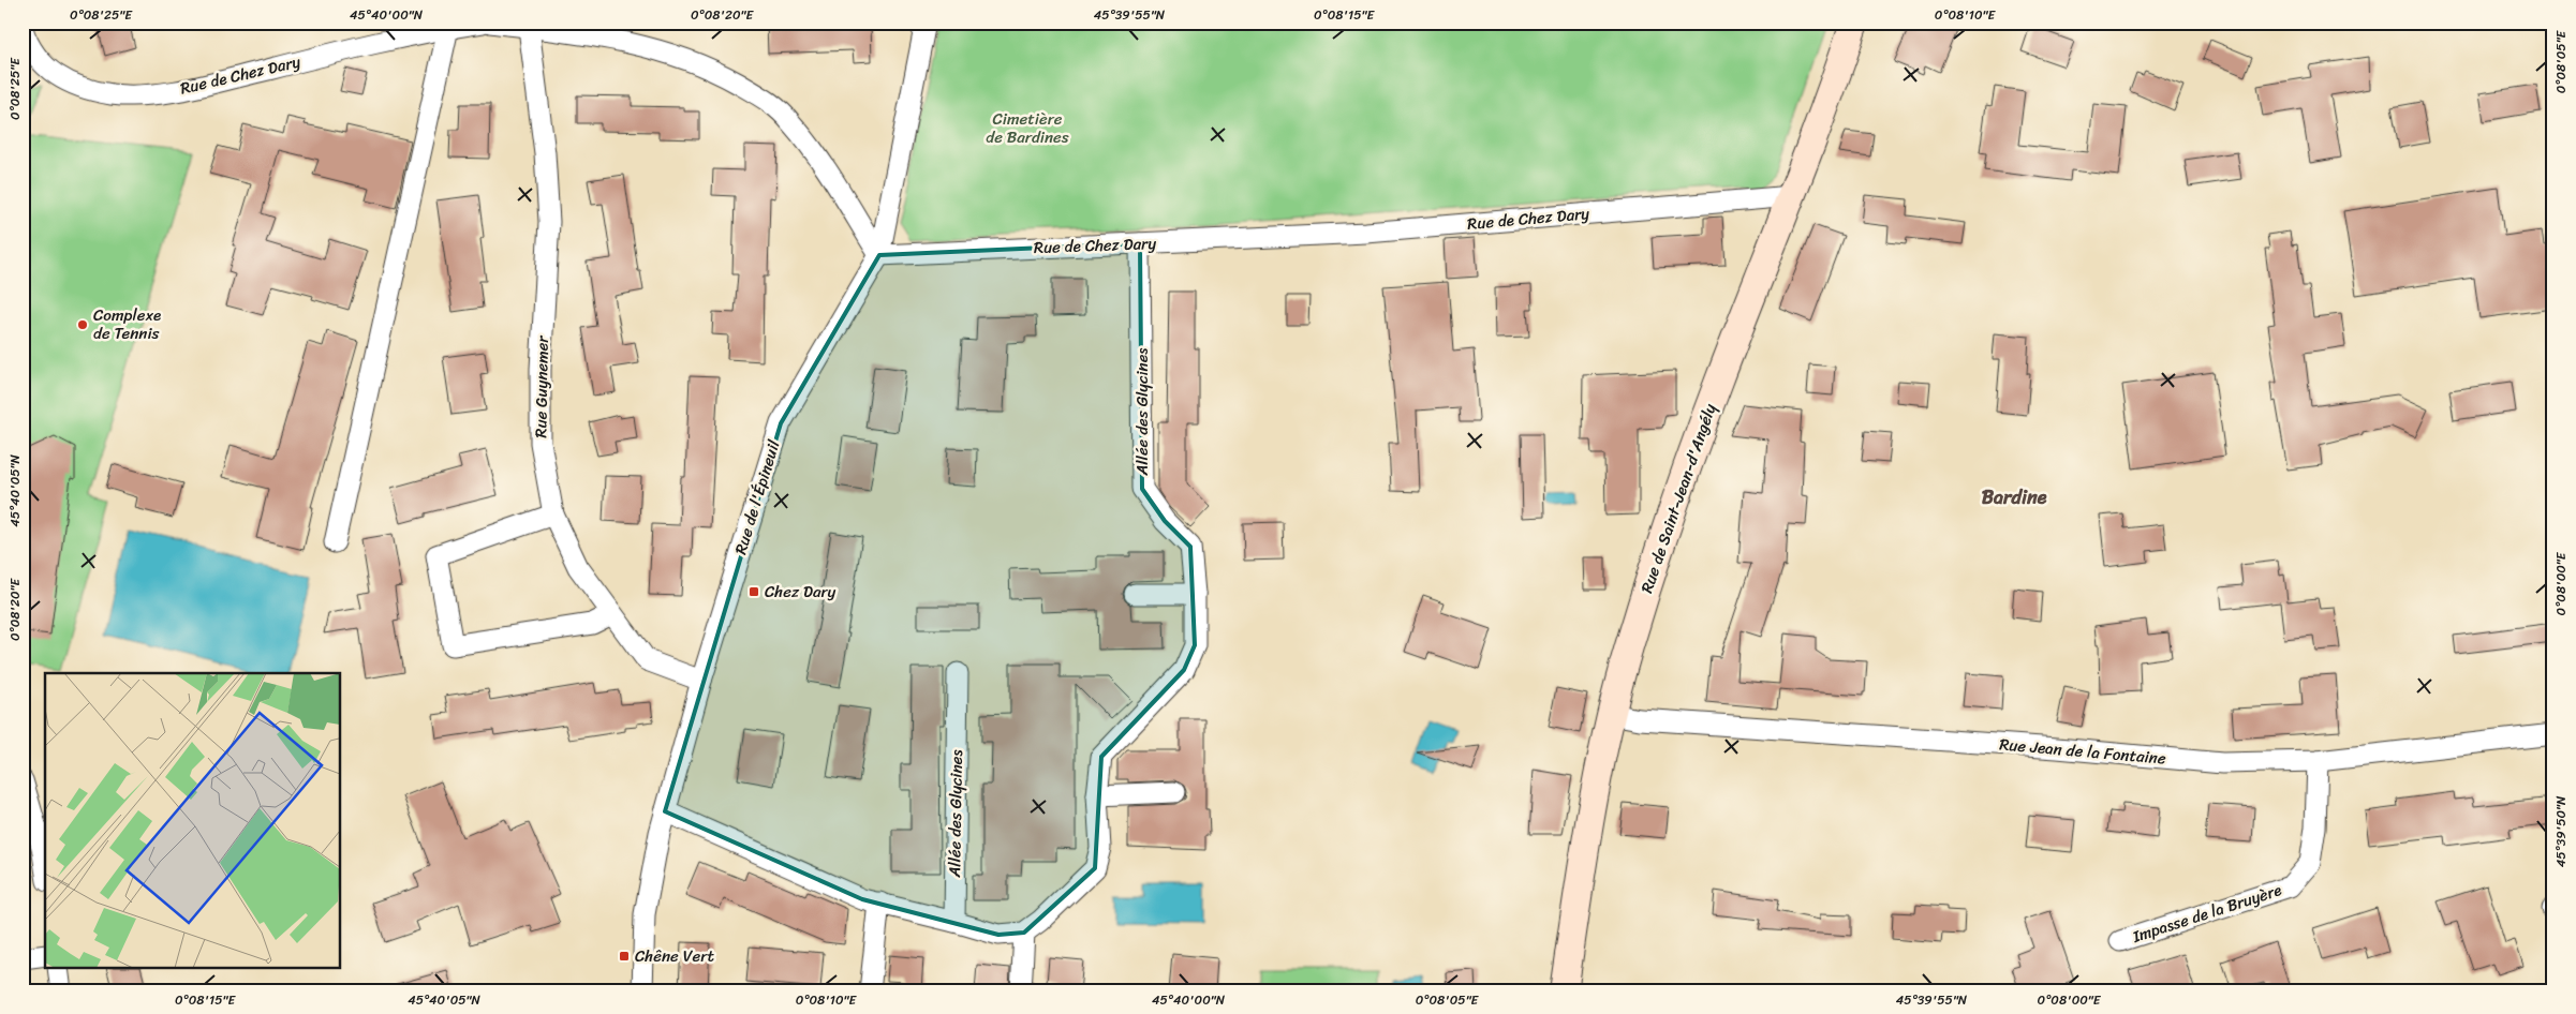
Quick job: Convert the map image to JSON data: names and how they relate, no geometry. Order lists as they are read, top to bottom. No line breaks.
{"streets":{"main road":["Rue de Saint-Jean-d'Angély"],"street":["Rue de Chez Dary","Rue Guynemer","Allée des Glycines","Rue de l'Épineuil","Rue Jean de la Fontaine","Impasse de la Bruyère"]},"crossings":[["Rue de Chez Dary","Allée des Glycines"],["Rue de Chez Dary","Rue de l'Épineuil"],["Rue de Chez Dary","Rue de Saint-Jean-d'Angély"],["Rue Guynemer","Rue de l'Épineuil"],["Rue de Saint-Jean-d'Angély","Rue Jean de la Fontaine"],["Rue Jean de la Fontaine","Impasse de la Bruyère"]],"districts":["Bardine"],"parks":["Cimetière de Bardines"],"places":{"other":["Complexe de Tennis"],"transit":["Chez Dary","Chêne Vert"]},"coordinates":["0°08'25\"E","45°40'00\"N","0°08'20\"E","45°39'55\"N","0°08'15\"E","0°08'10\"E","0°08'05\"E","45°40'05\"N","0°08'00\"E","45°39'50\"N"]}
